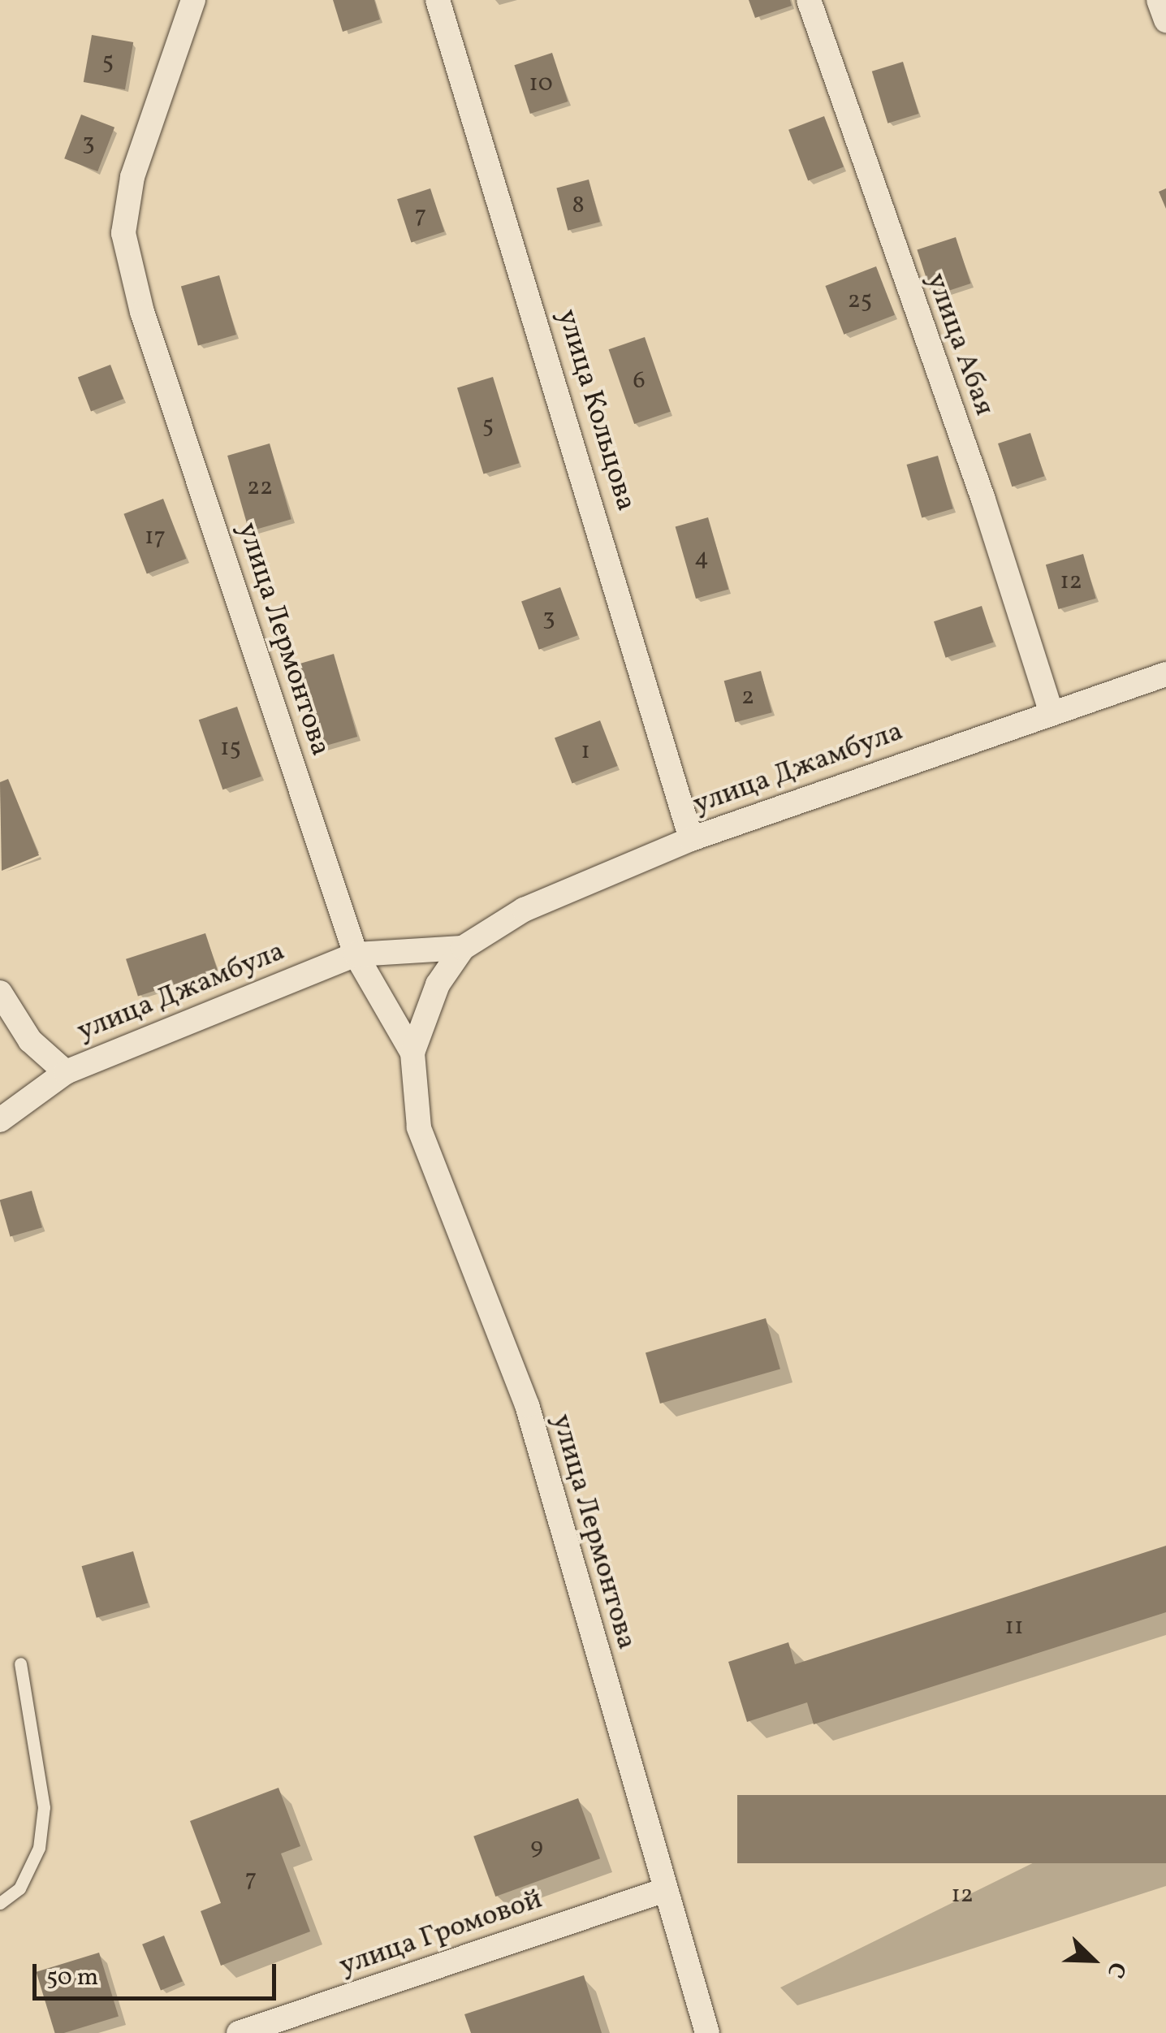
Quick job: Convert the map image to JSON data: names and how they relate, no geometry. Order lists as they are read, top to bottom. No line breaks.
{"streets":{"street":["улица Абая","улица Кольцова","улица Лермонтова","улица Джамбула","улица Громовой"]},"crossings":[["улица Абая","улица Джамбула"],["улица Кольцова","улица Джамбула"],["улица Лермонтова","улица Джамбула"],["улица Лермонтова","улица Громовой"]],"house_numbers":["5","10","3","8","7","25","6","5","22","17","4","12","3","2","15","1","11","9","7","12"],"scale_bar":"50 m","north":"bottom right"}
